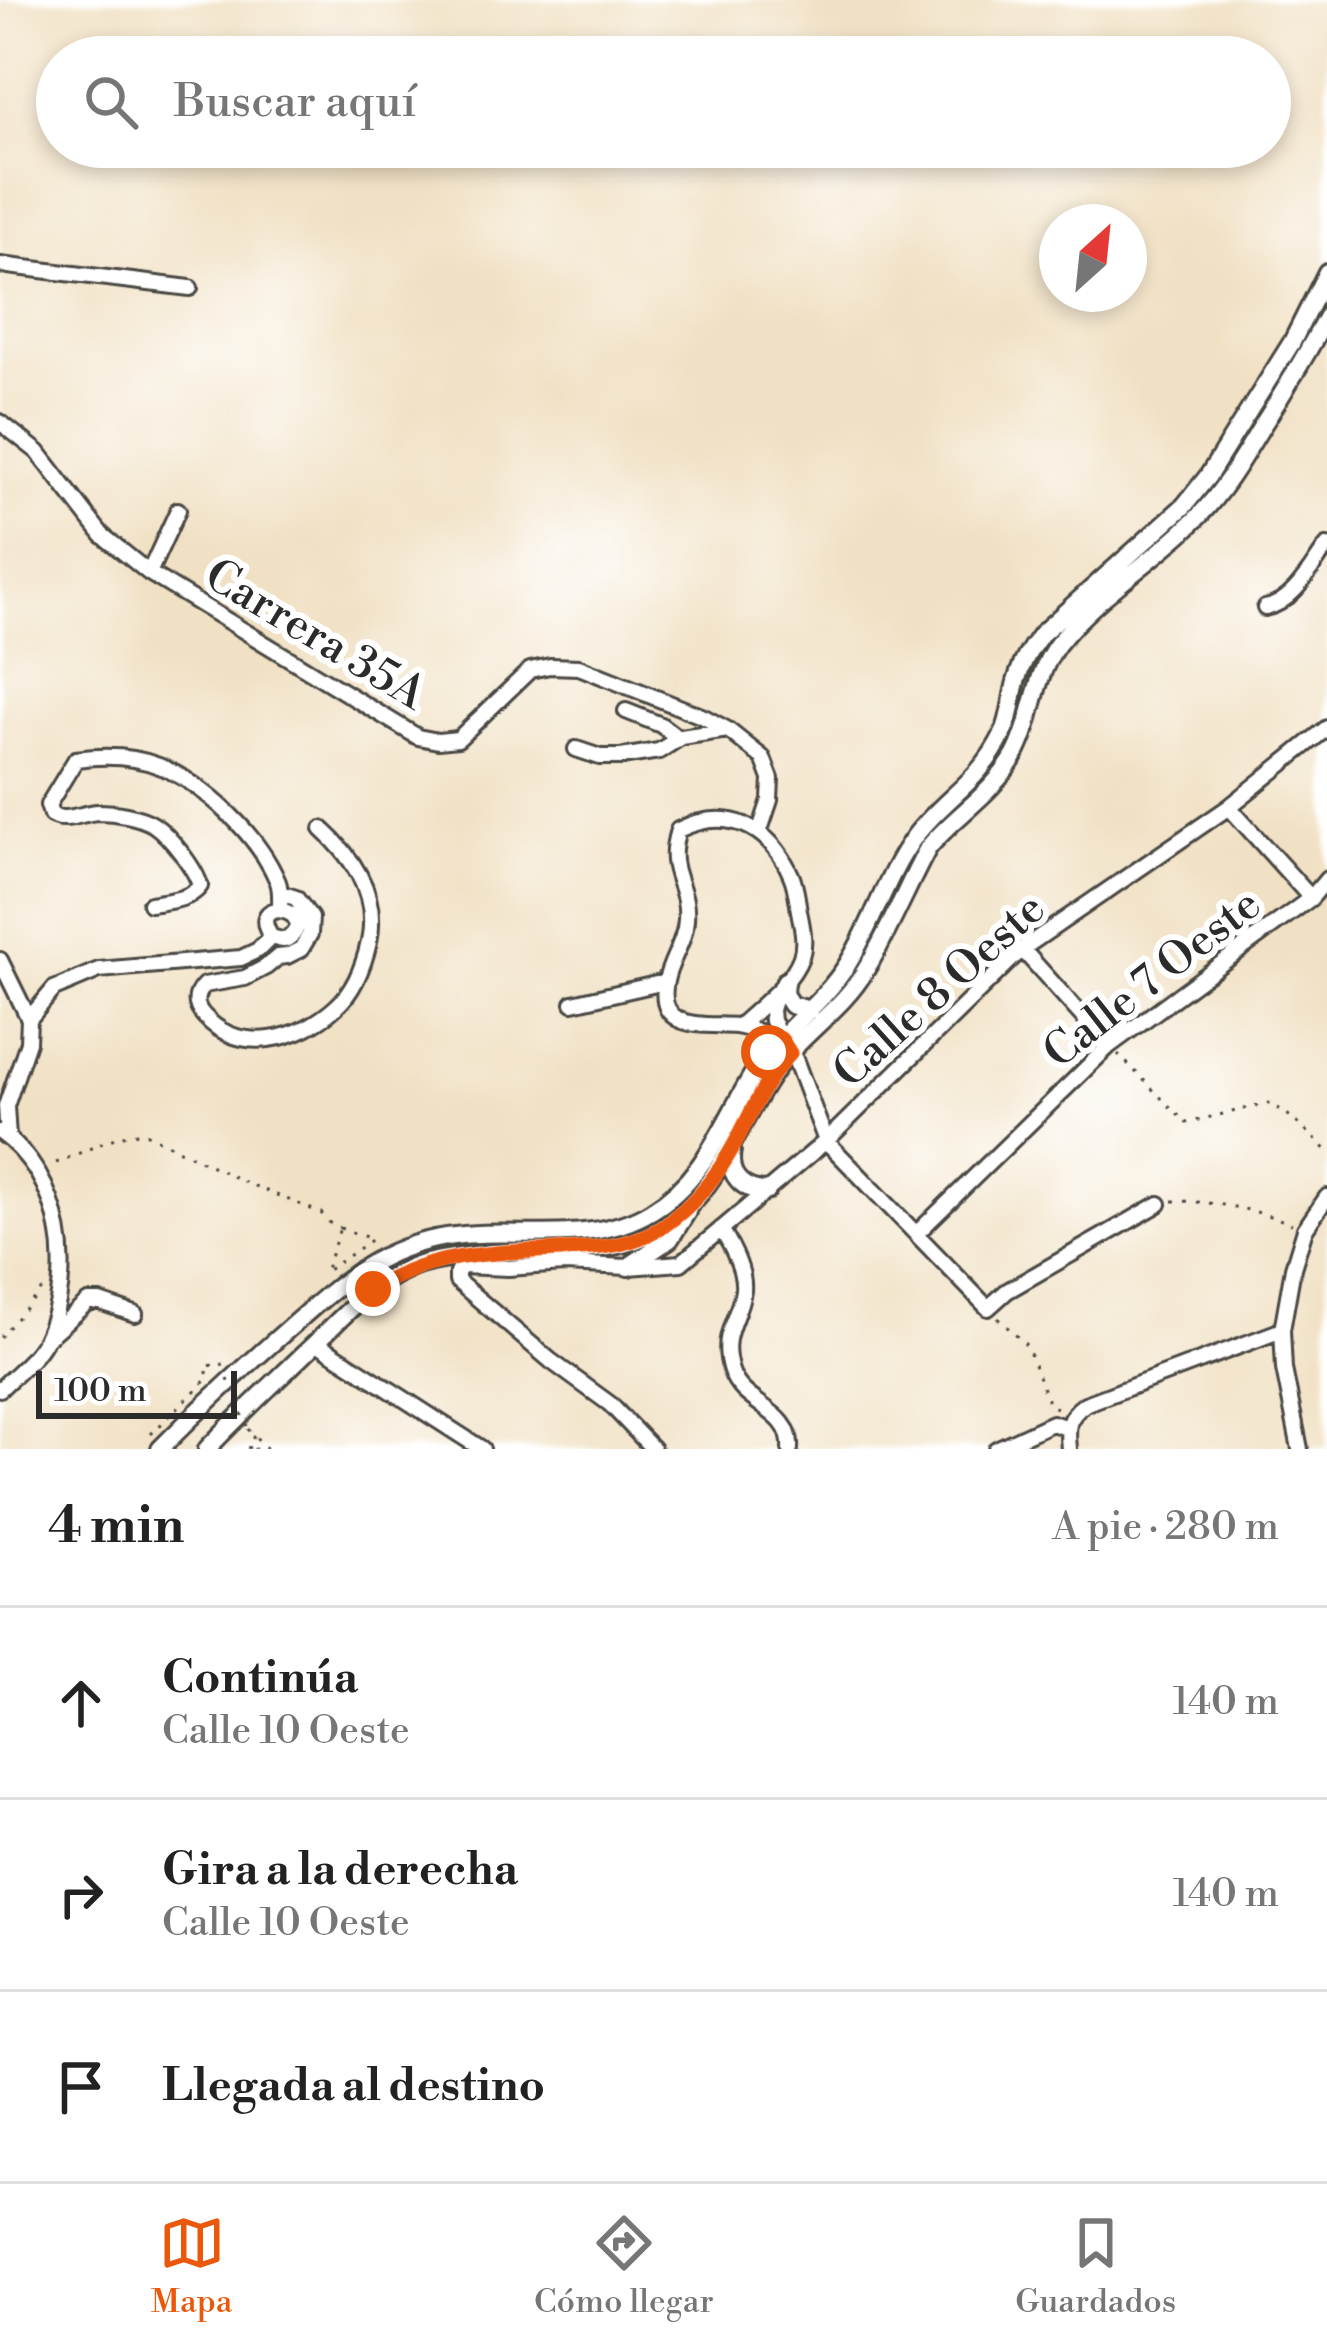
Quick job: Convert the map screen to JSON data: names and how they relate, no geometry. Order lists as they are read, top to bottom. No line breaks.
{"streets":{"street":["Carrera 35A","Calle 7 Oeste","Calle 8 Oeste"]},"scale_bar":"100 m","north":"top right","page":{"search":"Buscar aquí","scale":"100 m","heading":["4 min","A pie · 280 m"],"list":[["Continúa","Calle 10 Oeste","140 m"],["Gira a la derecha","Calle 10 Oeste","140 m"],"Llegada al destino"],"nav":["Mapa","Cómo llegar","Guardados"]}}
